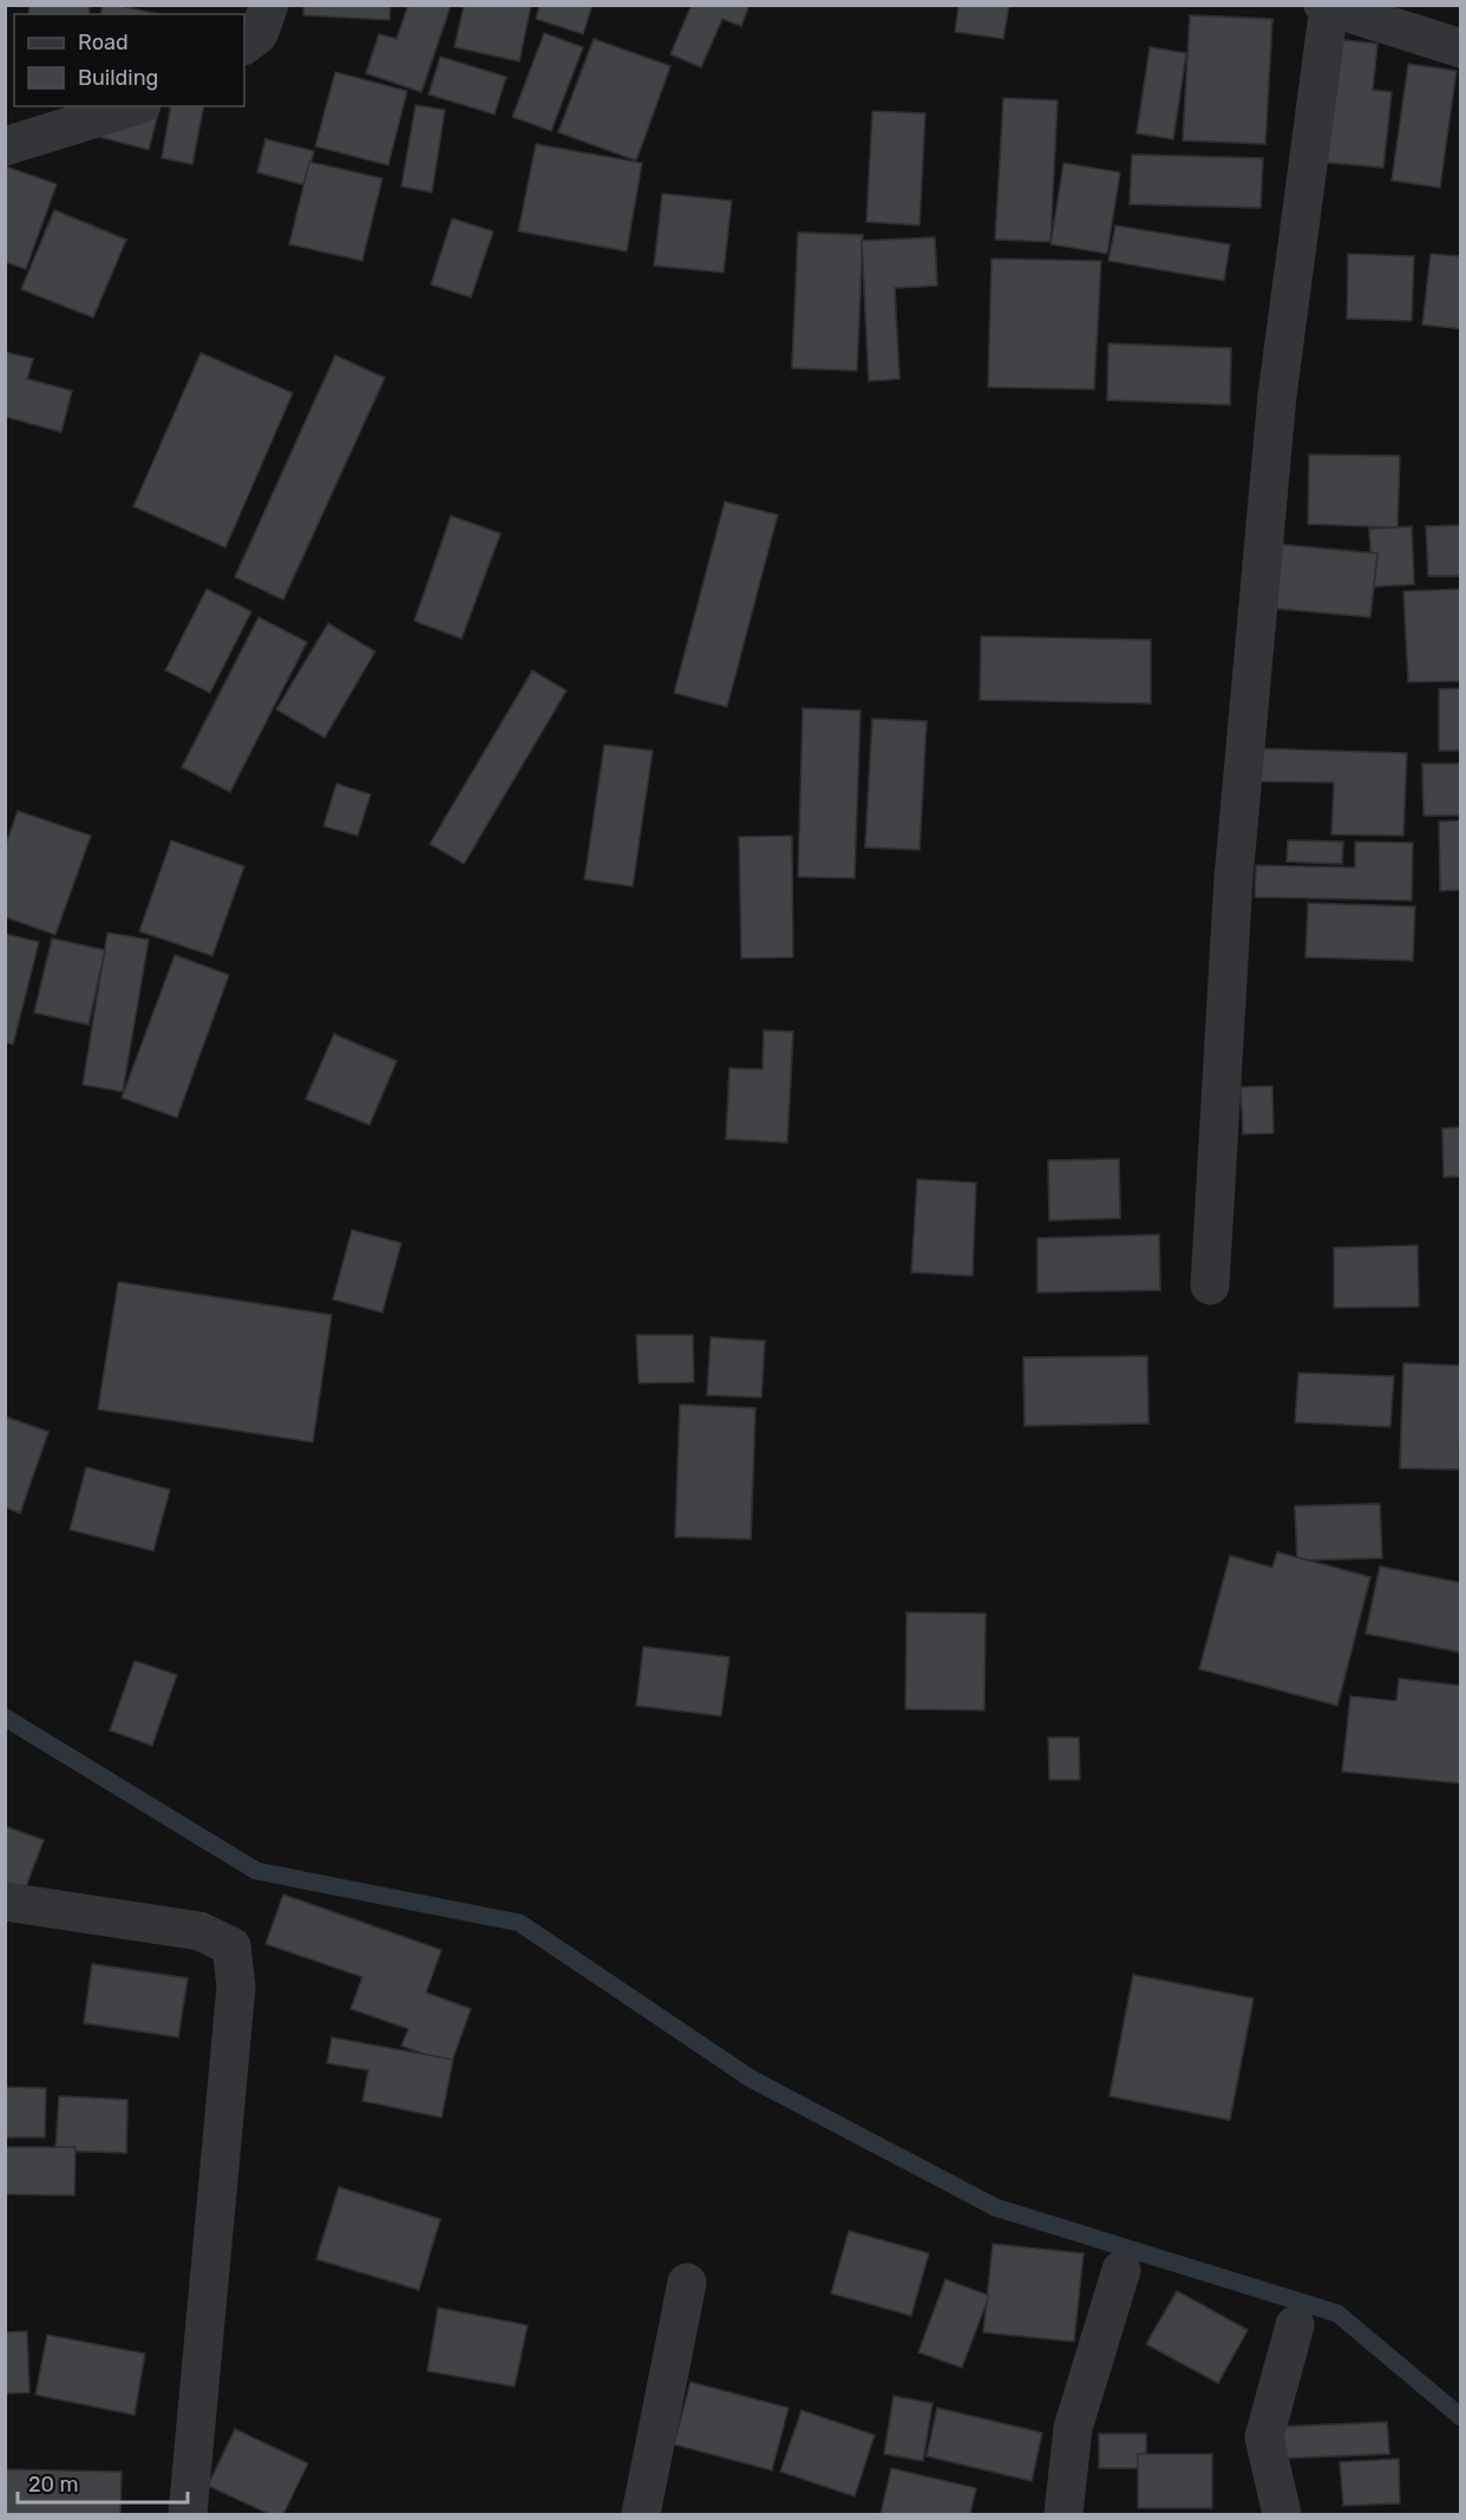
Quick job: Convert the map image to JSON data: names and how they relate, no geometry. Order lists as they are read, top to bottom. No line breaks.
{"legend":["Road","Building"],"scale_bar":"20 m"}
